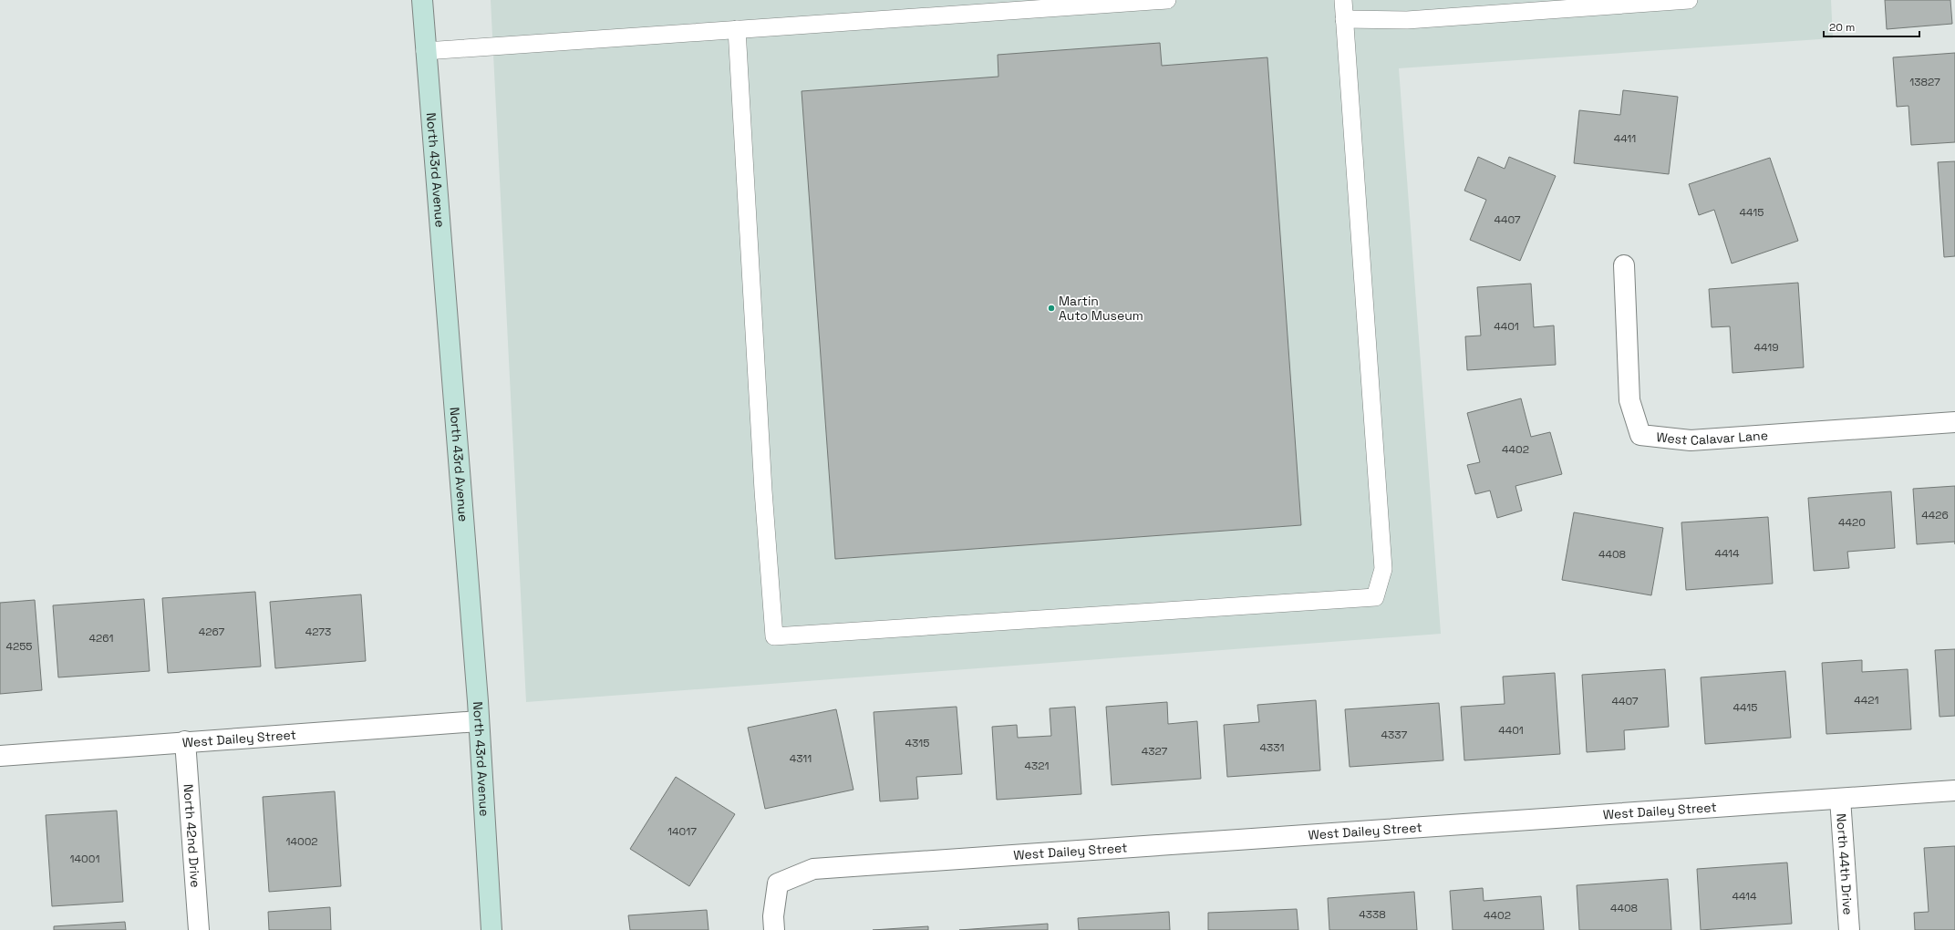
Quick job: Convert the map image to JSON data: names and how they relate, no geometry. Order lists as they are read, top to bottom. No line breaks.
{"streets":{"main road":["North 43rd Avenue"],"street":["West Calavar Lane","West Dailey Street","North 42nd Drive","North 44th Drive"]},"crossings":[["North 43rd Avenue","West Dailey Street"],["West Dailey Street","North 42nd Drive"],["West Dailey Street","North 44th Drive"]],"places":["Martin Auto Museum"],"house_numbers":["13827","4411","4415","4407","4401","4419","4402","4426","4420","4414","4408","4267","4273","4261","4255","4421","4407","4415","4401","4337","4315","4331","4327","4311","4321","14017","14002","14001","4414","4408","4338","4402"],"scale_bar":"20 m"}
